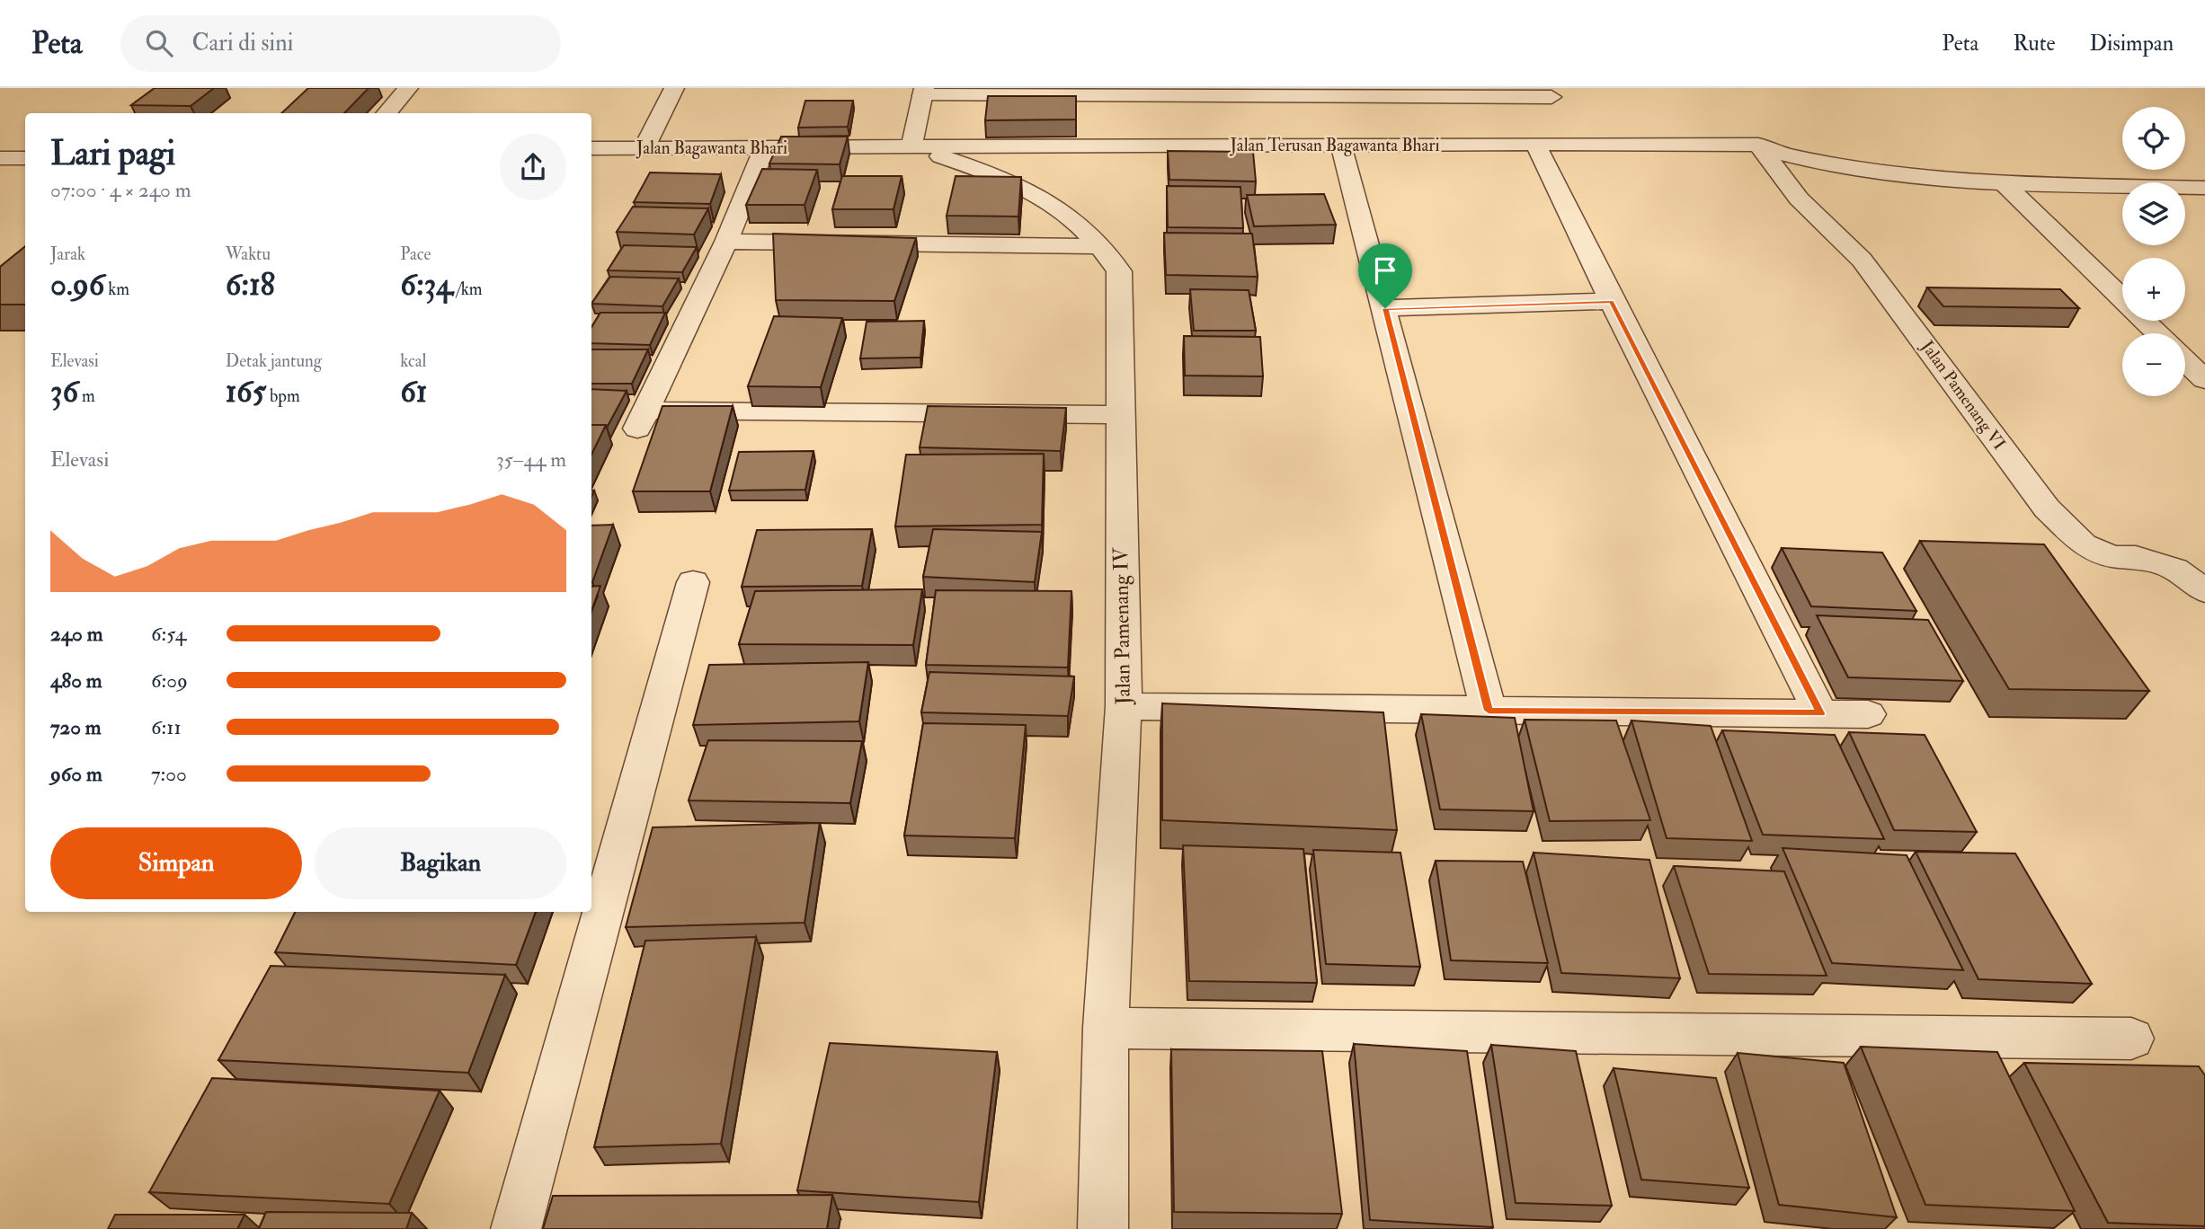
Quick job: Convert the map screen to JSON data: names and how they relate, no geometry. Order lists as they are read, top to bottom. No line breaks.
{"streets":{"street":["Jalan Terusan Bagawanta Bhari","Jalan Bagawanta Bhari","Jalan Pamenang VI","Jalan Pamenang IV"]},"crossings":[["Jalan Terusan Bagawanta Bhari","Jalan Bagawanta Bhari"],["Jalan Terusan Bagawanta Bhari","Jalan Pamenang VI"],["Jalan Terusan Bagawanta Bhari","Jalan Pamenang IV"],["Jalan Bagawanta Bhari","Jalan Pamenang IV"]],"page":{"header":"Peta","search":"Cari di sini","nav":["Peta","Rute","Disimpan"],"map_buttons":["+","−"],"heading":["Lari pagi","07:00 · 4 × 240 m"],"stats":[["Jarak","0.96 km"],["Waktu","6:18"],["Pace","6:34 /km"],["Elevasi","36 m"],["Detak jantung","165 bpm"],["kcal","61"]],"chart":["Elevasi","35–44 m"],"list":[{"name":"240 m","note":"6:54"},{"name":"480 m","note":"6:09"},{"name":"720 m","note":"6:11"},{"name":"960 m","note":"7:00"}],"buttons":["Simpan","Bagikan"]}}
